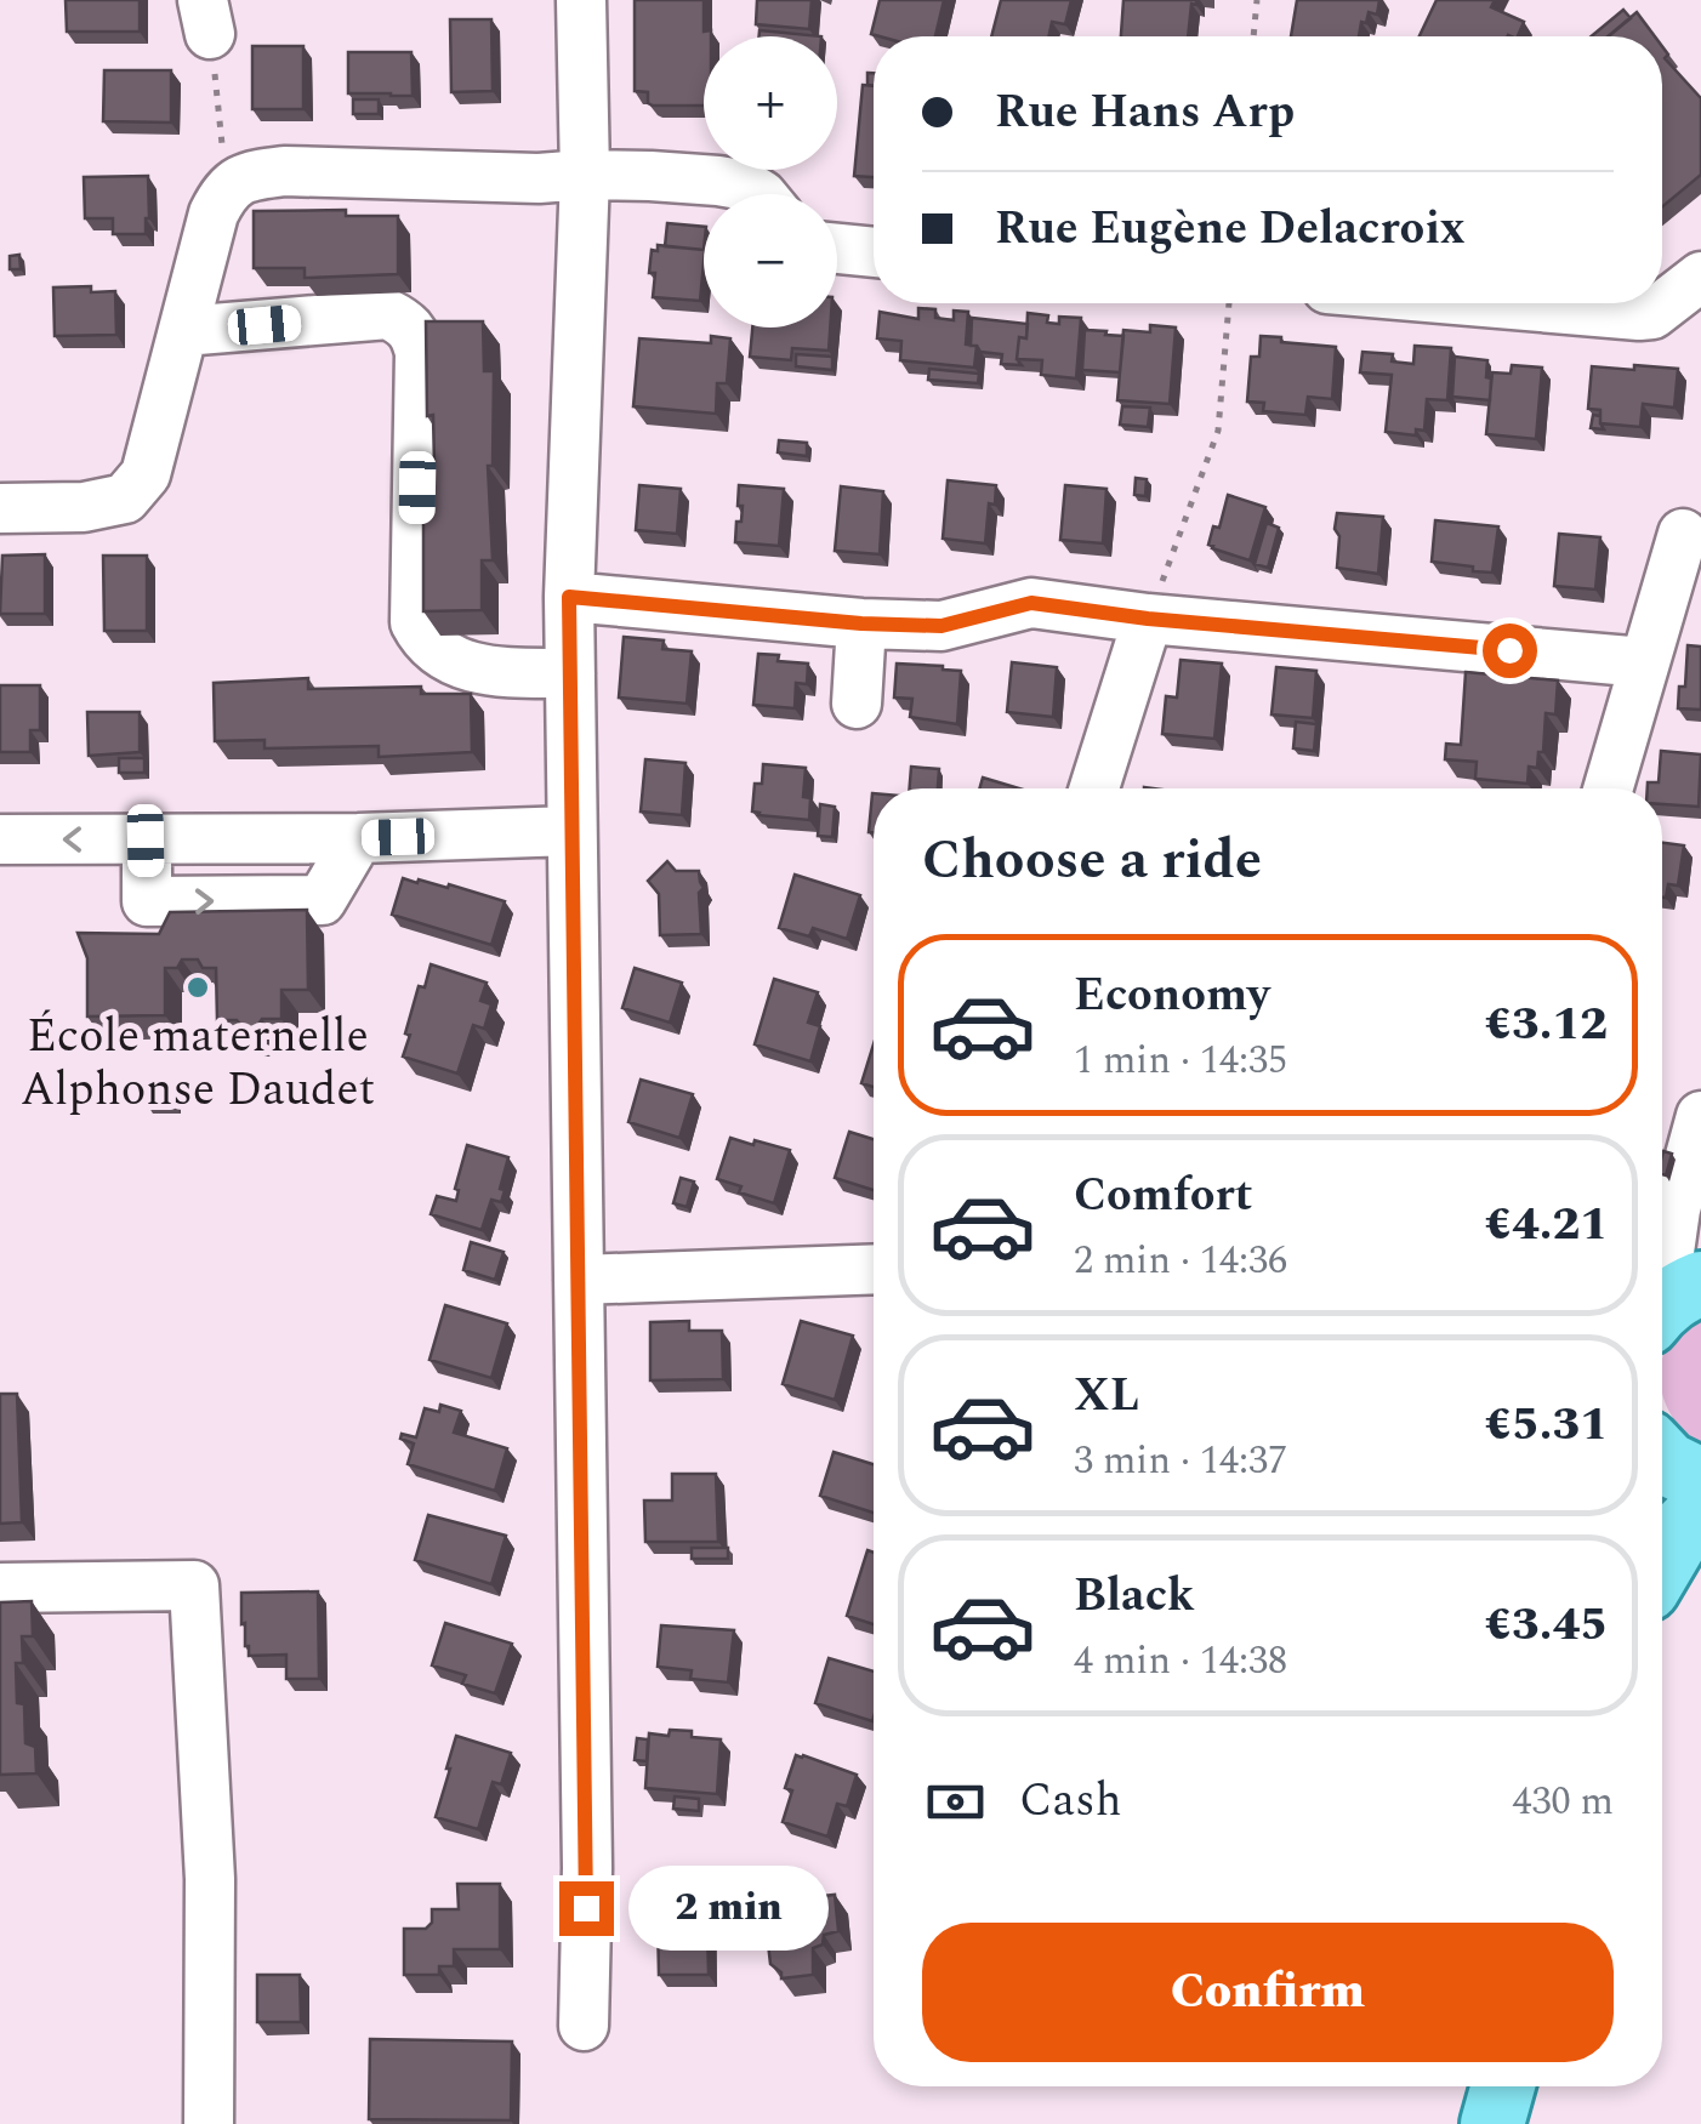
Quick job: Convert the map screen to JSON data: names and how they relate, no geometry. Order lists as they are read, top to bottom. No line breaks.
{"places":["École maternelle Alphonse Daudet"],"page":{"map_buttons":["+","−"],"banner":["Rue Hans Arp","Rue Eugène Delacroix"],"heading":"Choose a ride","list":[{"name":"Economy","note":"1 min · 14:35","value":"€3.12"},{"name":"Comfort","note":"2 min · 14:36","value":"€4.21"},{"name":"XL","note":"3 min · 14:37","value":"€5.31"},{"name":"Black","note":"4 min · 14:38","value":"€3.45"}],"pay":["Cash","430 m"],"bubble":"2 min","buttons":"Confirm"}}
